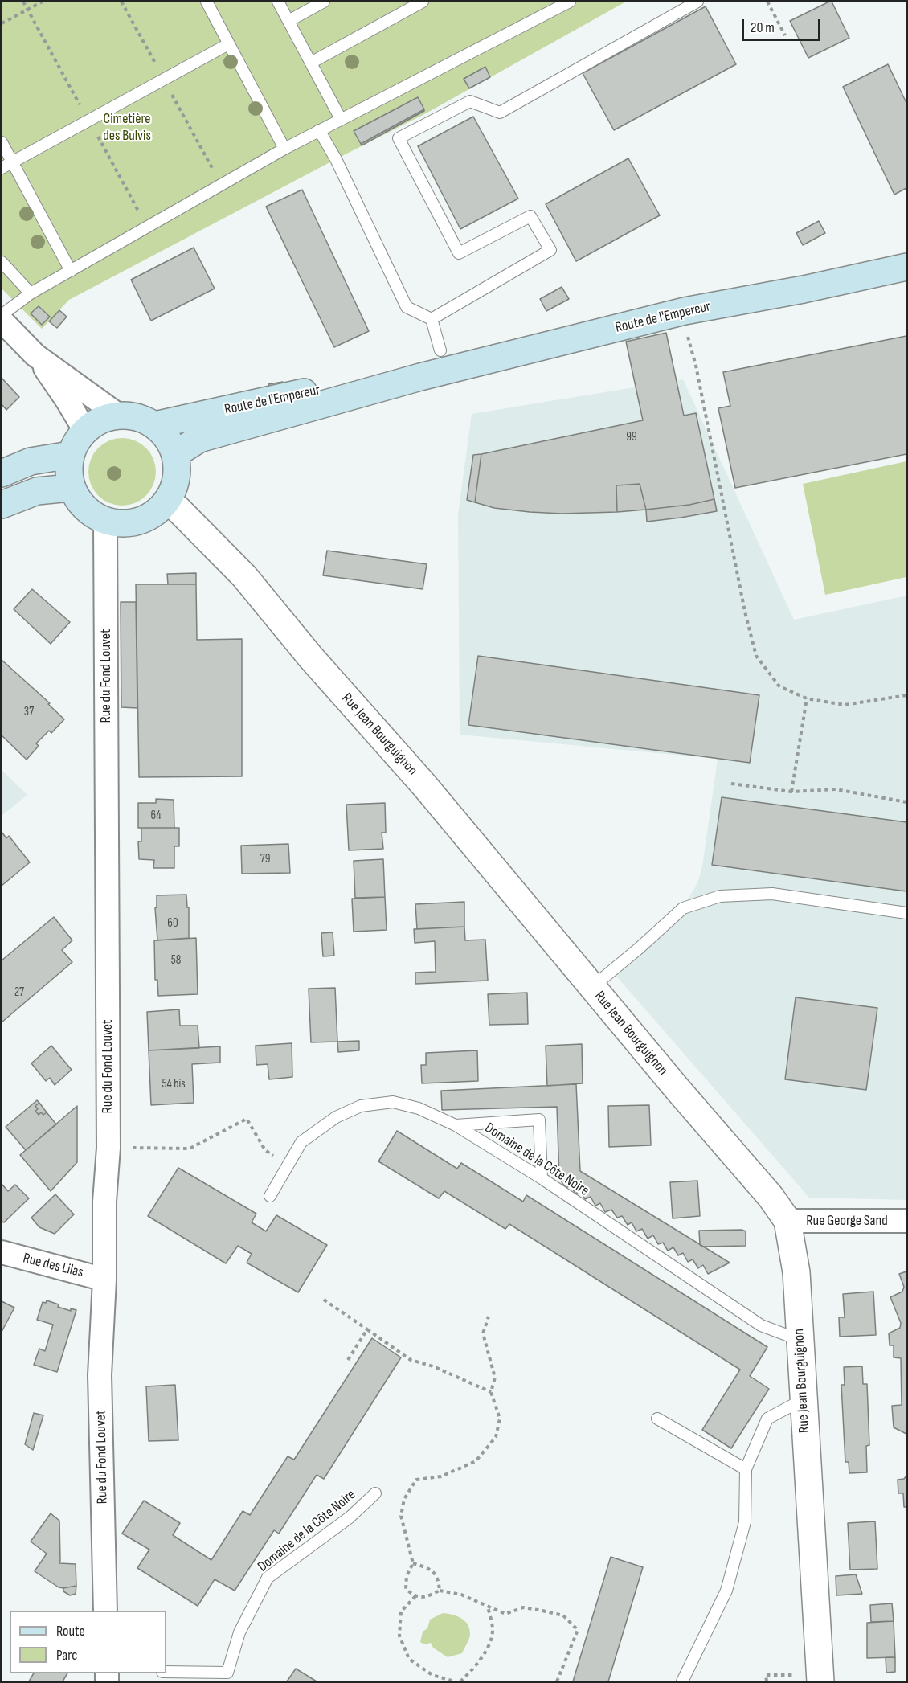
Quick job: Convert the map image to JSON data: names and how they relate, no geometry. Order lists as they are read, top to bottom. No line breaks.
{"streets":{"main road":["Route de l'Empereur"],"street":["Rue du Fond Louvet","Rue Jean Bourguignon","Rue George Sand","Rue des Lilas"],"lane":["Domaine de la Côte Noire"]},"crossings":[["Route de l'Empereur","Rue du Fond Louvet"],["Route de l'Empereur","Rue Jean Bourguignon"],["Rue du Fond Louvet","Rue Jean Bourguignon"],["Rue du Fond Louvet","Rue des Lilas"],["Rue Jean Bourguignon","Domaine de la Côte Noire"],["Rue Jean Bourguignon","Rue George Sand"]],"parks":["Cimetière des Bulvis"],"house_numbers":["99","37","64","79","60","58","27","54 bis"],"legend":["Route","Parc"],"scale_bar":"20 m"}
